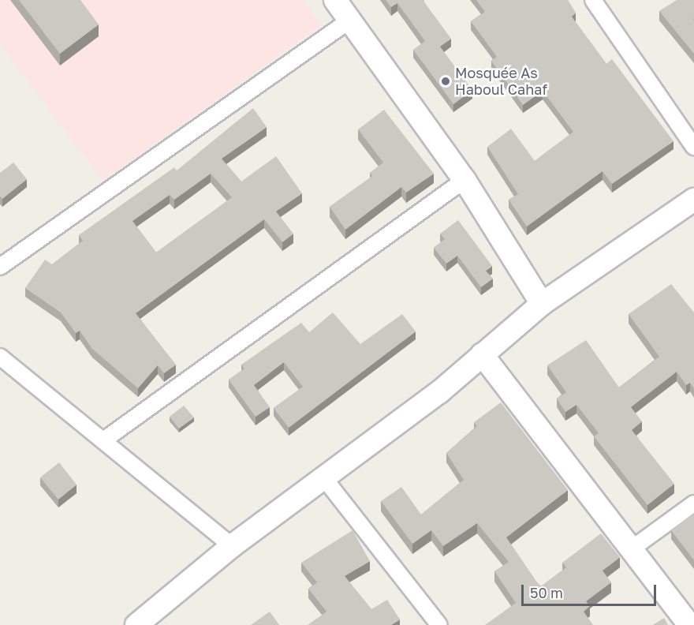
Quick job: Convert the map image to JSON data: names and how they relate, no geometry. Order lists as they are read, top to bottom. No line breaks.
{"places":["Mosquée As Haboul Cahaf"],"scale_bar":"50 m"}
